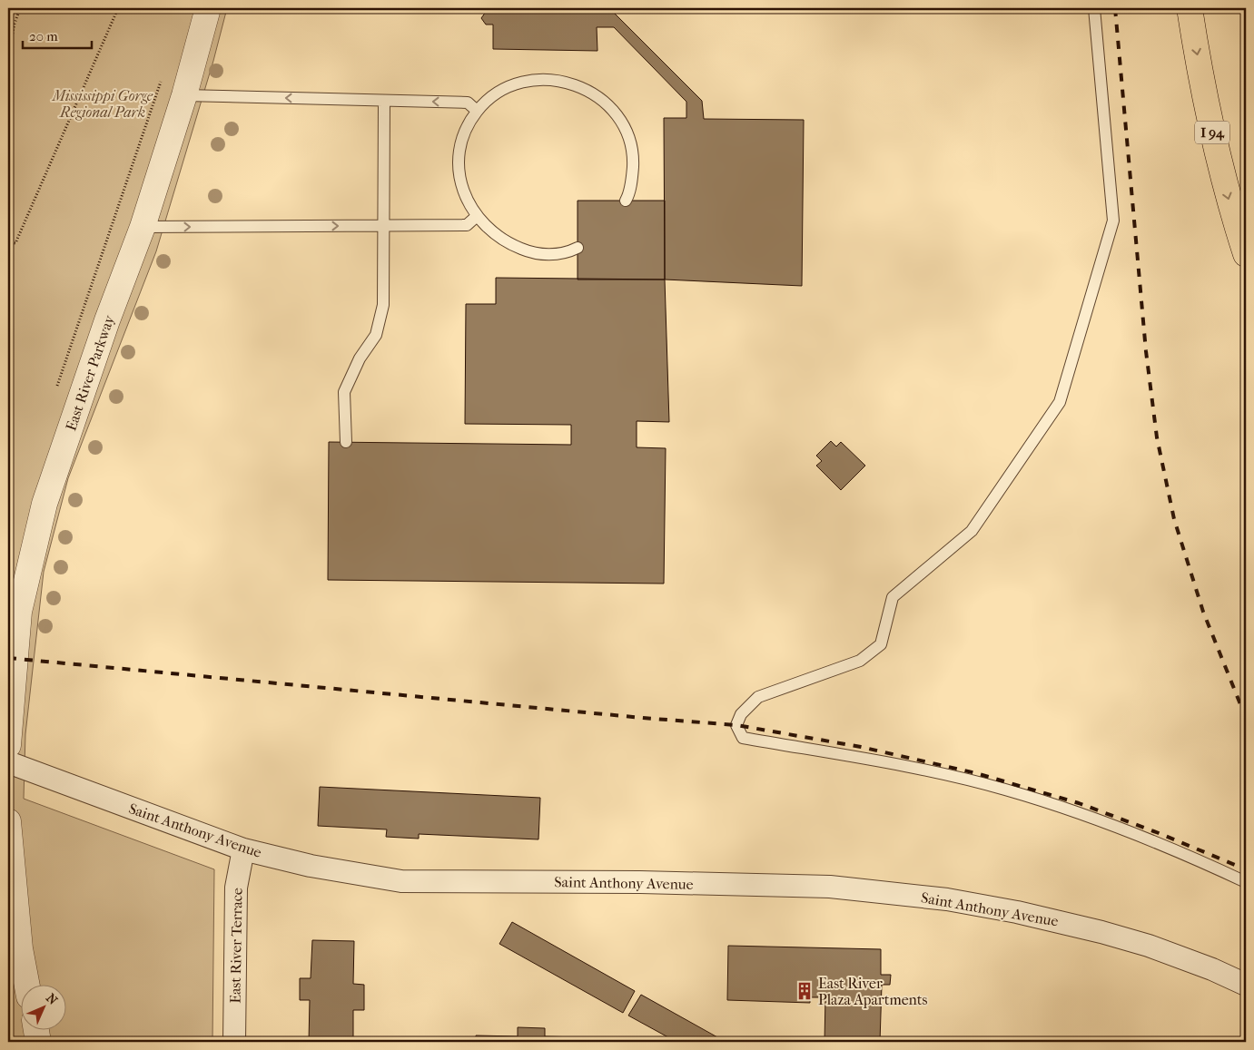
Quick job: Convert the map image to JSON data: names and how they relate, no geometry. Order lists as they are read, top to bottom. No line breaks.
{"streets":{"highway":["I 94"],"street":["East River Parkway","Saint Anthony Avenue","East River Terrace"]},"crossings":[["Saint Anthony Avenue","East River Terrace"]],"parks":["Mississippi Gorge Regional Park"],"places":{"building":["East River Plaza Apartments"]},"scale_bar":"20 m","north":"top right"}
